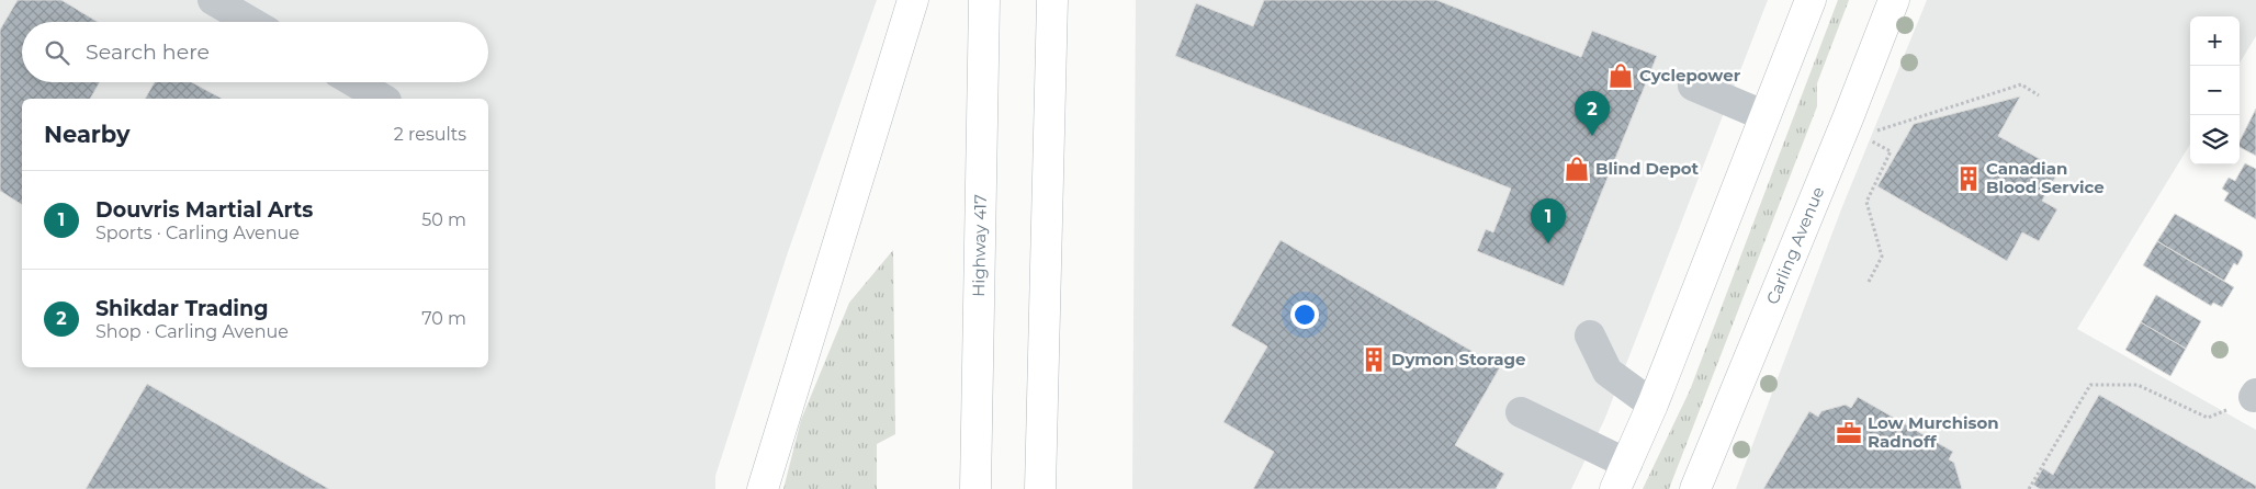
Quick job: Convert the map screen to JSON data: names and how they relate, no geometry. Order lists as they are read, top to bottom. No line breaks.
{"streets":{"main road":["Highway 417","Carling Avenue"]},"places":{"shop":["Cyclepower","Blind Depot"],"building":["Canadian Blood Service","Dymon Storage"],"office":["Low Murchison Radnoff"]},"page":{"map_buttons":["+","−"],"search":"Search here","pins":["2","1"],"heading":["Nearby","2 results"],"list":[{"mark":"1","name":"Douvris Martial Arts","note":"Sports · Carling Avenue","value":"50 m"},{"mark":"2","name":"Shikdar Trading","note":"Shop · Carling Avenue","value":"70 m"}]}}
